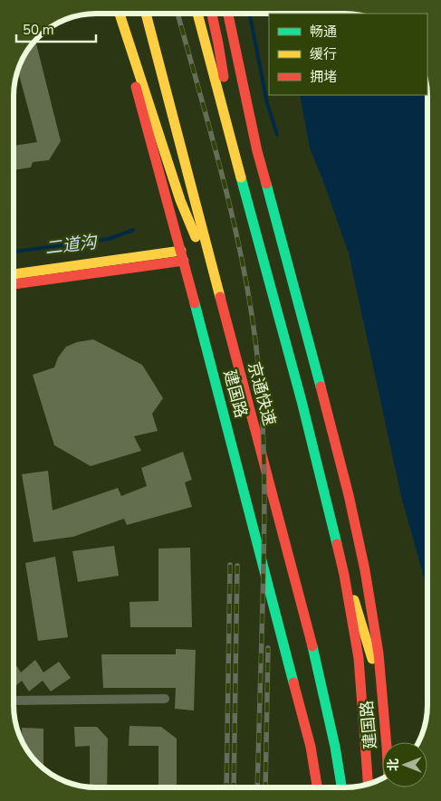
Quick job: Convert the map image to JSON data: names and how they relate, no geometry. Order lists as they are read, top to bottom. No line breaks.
{"streets":{"main road":["建国路","京通快速"]},"water":["二道沟"],"legend":["畅通","缓行","拥堵"],"scale_bar":"50 m","north":"left"}
